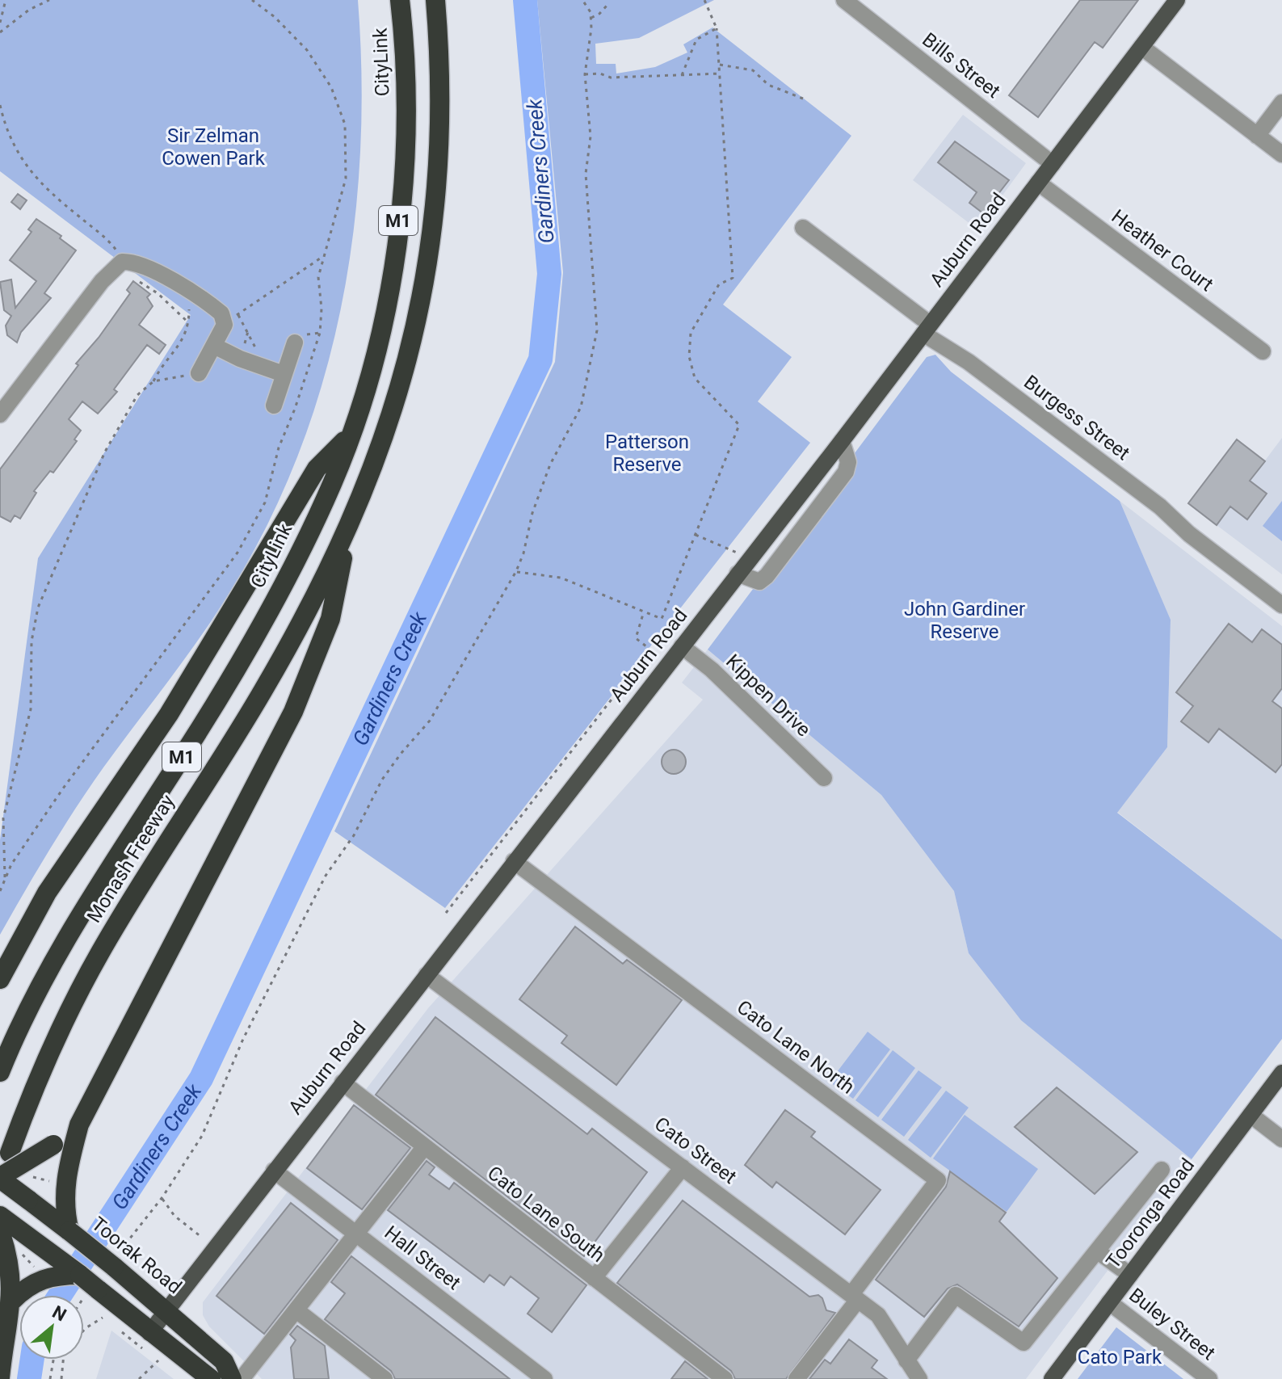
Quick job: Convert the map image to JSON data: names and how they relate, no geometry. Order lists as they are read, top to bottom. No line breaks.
{"streets":{"highway":["CityLink","M1","Monash Freeway","Toorak Road"],"main road":["Auburn Road","Tooronga Road"],"street":["Bills Street","Heather Court","Burgess Street","Kippen Drive","Cato Lane North","Cato Street","Cato Lane South","Hall Street","Buley Street"]},"crossings":[["Bills Street","Auburn Road"],["M1","Monash Freeway"],["Auburn Road","Heather Court"],["Auburn Road","Burgess Street"],["Auburn Road","Kippen Drive"],["Auburn Road","Cato Lane North"],["Auburn Road","Cato Street"],["Auburn Road","Cato Lane South"],["Auburn Road","Toorak Road"],["Auburn Road","Hall Street"],["Cato Lane North","Cato Street"],["Tooronga Road","Buley Street"]],"water":["Gardiners Creek"],"parks":["Sir Zelman Cowen Park","Patterson Reserve","John Gardiner Reserve","Cato Park"],"north":"top right"}
